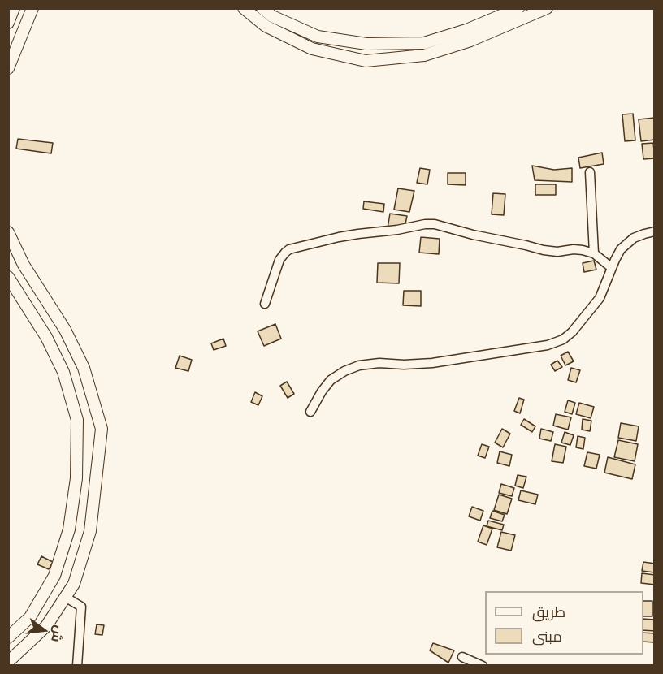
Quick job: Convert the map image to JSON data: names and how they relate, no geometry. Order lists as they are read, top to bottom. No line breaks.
{"legend":["طريق","مبنى"],"north":"right"}
